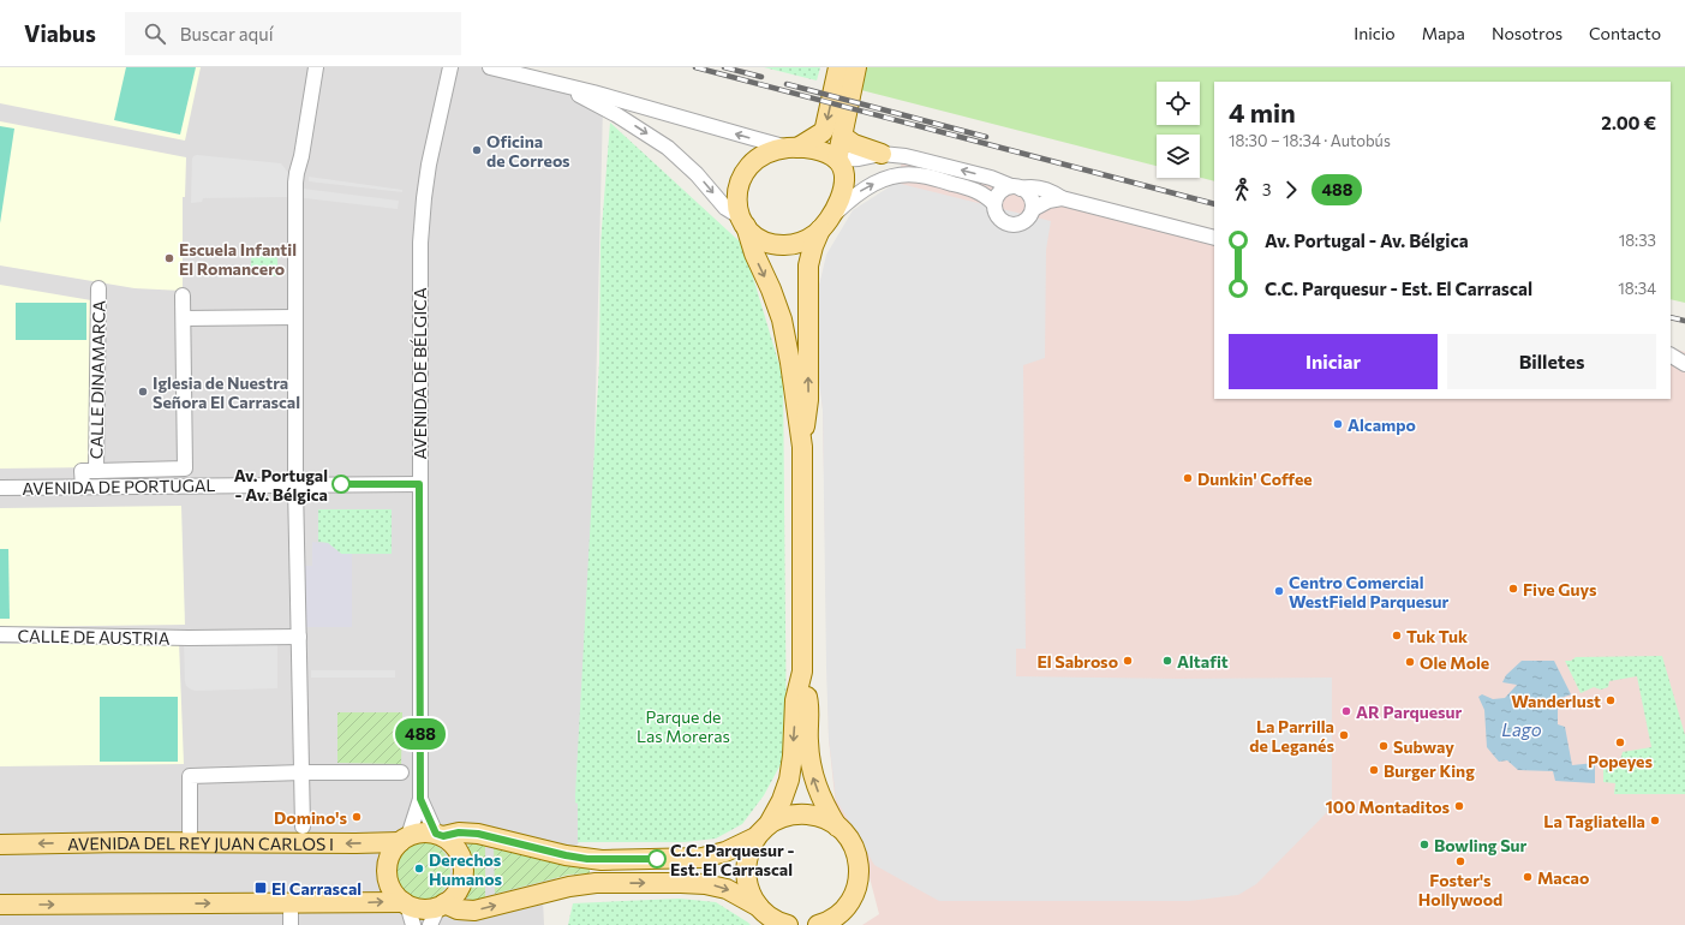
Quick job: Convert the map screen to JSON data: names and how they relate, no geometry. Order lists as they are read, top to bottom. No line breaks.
{"streets":{"main road":["AVENIDA DEL REY JUAN CARLOS I"],"street":["AVENIDA DE BÉLGICA","CALLE DINAMARCA","AVENIDA DE PORTUGAL","CALLE DE AUSTRIA"]},"crossings":[["AVENIDA DE BÉLGICA","AVENIDA DE PORTUGAL"],["CALLE DINAMARCA","AVENIDA DE PORTUGAL"]],"water":["Lago"],"parks":["Parque de Las Moreras"],"places":{"other":["Oficina de Correos","Escuela Infantil El Romancero","Iglesia de Nuestra Señora El Carrascal","Alcampo","Dunkin' Coffee","Av. Portugal - Av. Bélgica","Five Guys","Centro Comercial WestField Parquesur","Tuk Tuk","El Sabroso","Altafit","Ole Mole","Wanderlust","AR Parquesur","La Parrilla de Leganés","Popeyes","Subway","Burger King","100 Montaditos","Domino's","La Tagliatella","Bowling Sur","C.C. Parquesur - Est. El Carrascal","Foster's Hollywood","Derechos Humanos","Macao"],"transit":["El Carrascal"]},"lines":["bus line 488"],"page":{"header":"Viabus","search":"Buscar aquí","nav":["Inicio","Mapa","Nosotros","Contacto"],"on_map":"488","heading":["4 min","18:30 – 18:34 · Autobús","2.00 €"],"legs":["3","488"],"list":[{"name":"Av. Portugal - Av. Bélgica","value":"18:33"},{"name":"C.C. Parquesur - Est. El Carrascal","value":"18:34"}],"buttons":["Iniciar","Billetes"]}}
